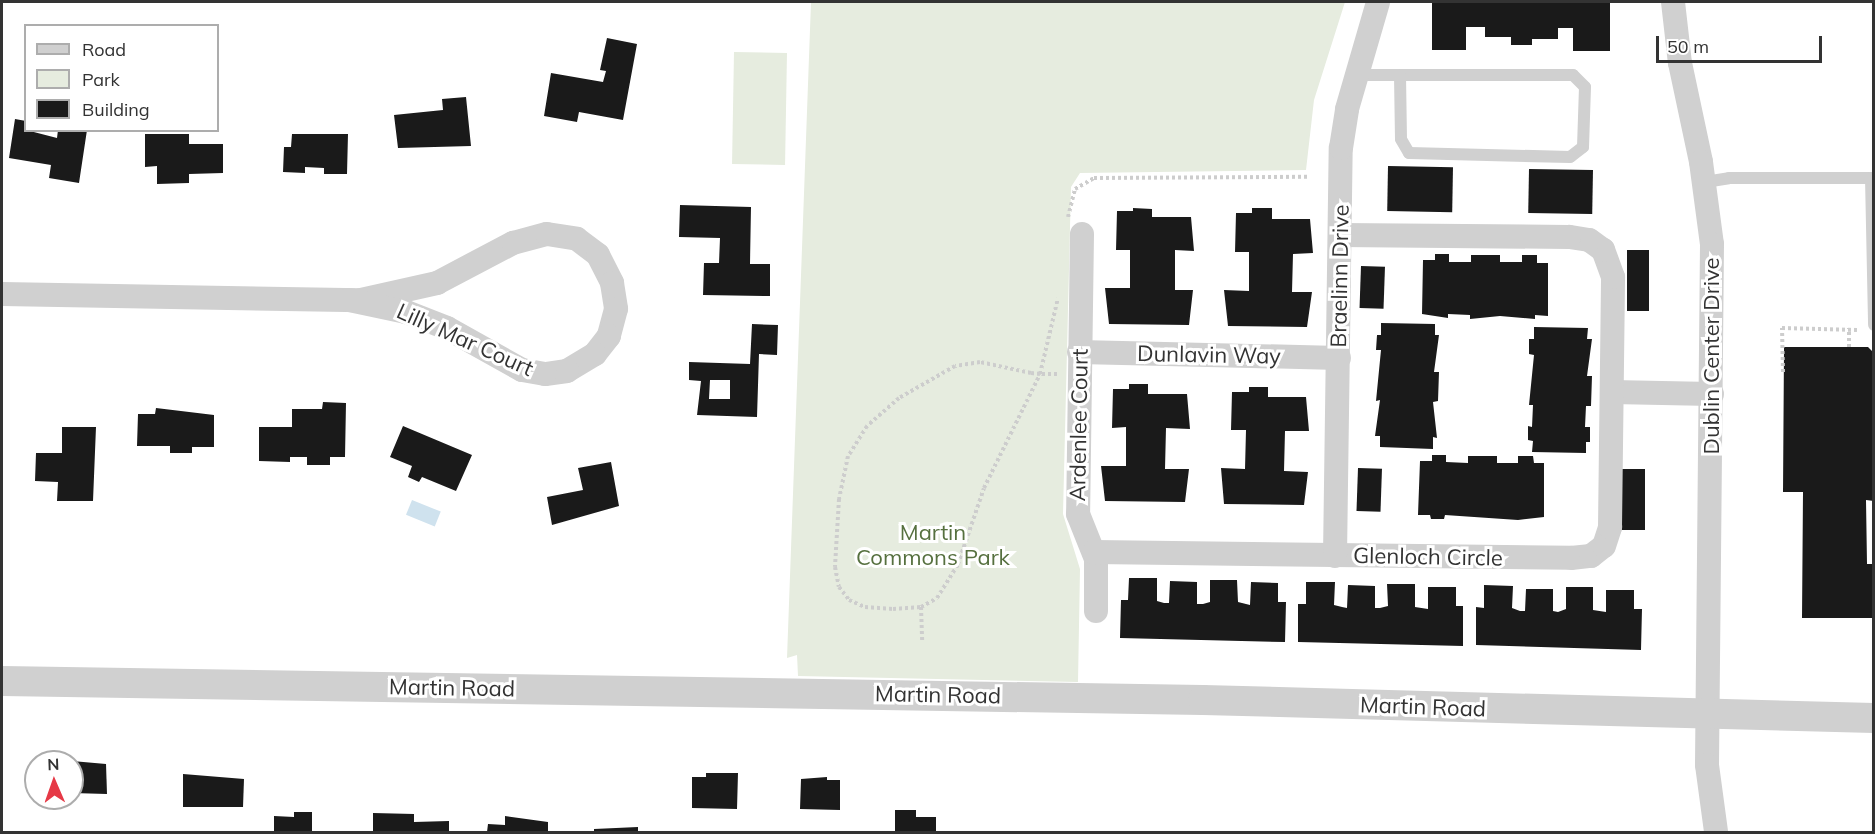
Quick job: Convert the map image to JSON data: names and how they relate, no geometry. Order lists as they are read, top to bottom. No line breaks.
{"streets":{"street":["Braelinn Drive","Lilly Mar Court","Dunlavin Way","Dublin Center Drive","Ardenlee Court","Glenloch Circle","Martin Road"]},"crossings":[["Braelinn Drive","Dunlavin Way"],["Braelinn Drive","Glenloch Circle"],["Dunlavin Way","Ardenlee Court"],["Dublin Center Drive","Martin Road"],["Ardenlee Court","Glenloch Circle"]],"parks":["Martin Commons Park"],"legend":["Road","Park","Building"],"scale_bar":"50 m","north":"top"}
